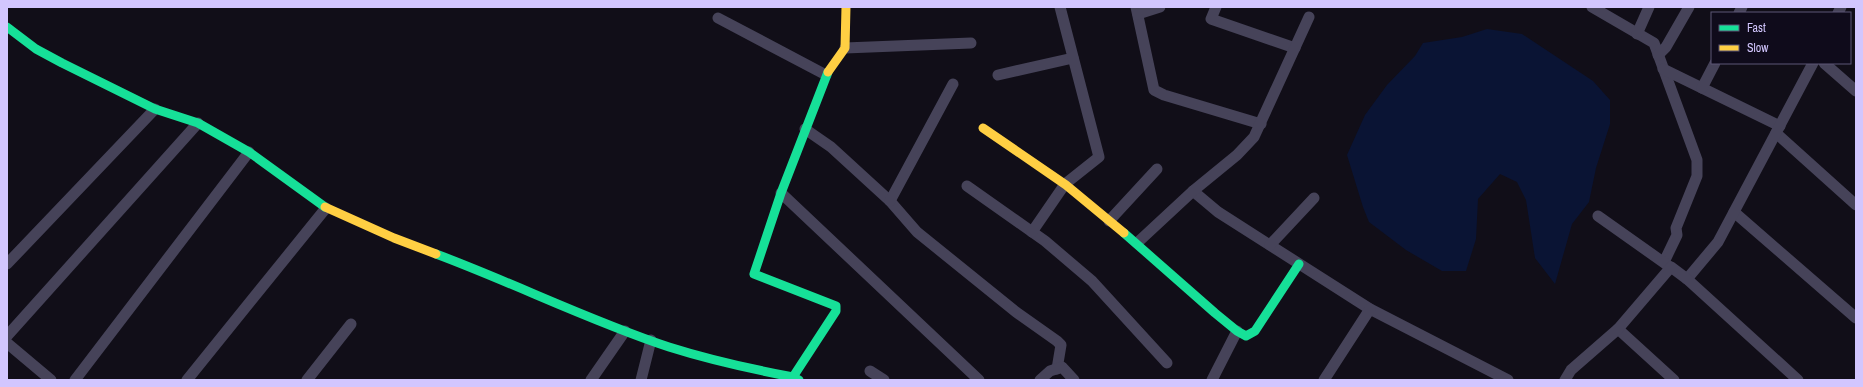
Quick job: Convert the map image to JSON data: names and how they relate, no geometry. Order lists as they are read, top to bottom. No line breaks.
{"legend":["Fast","Slow"]}
